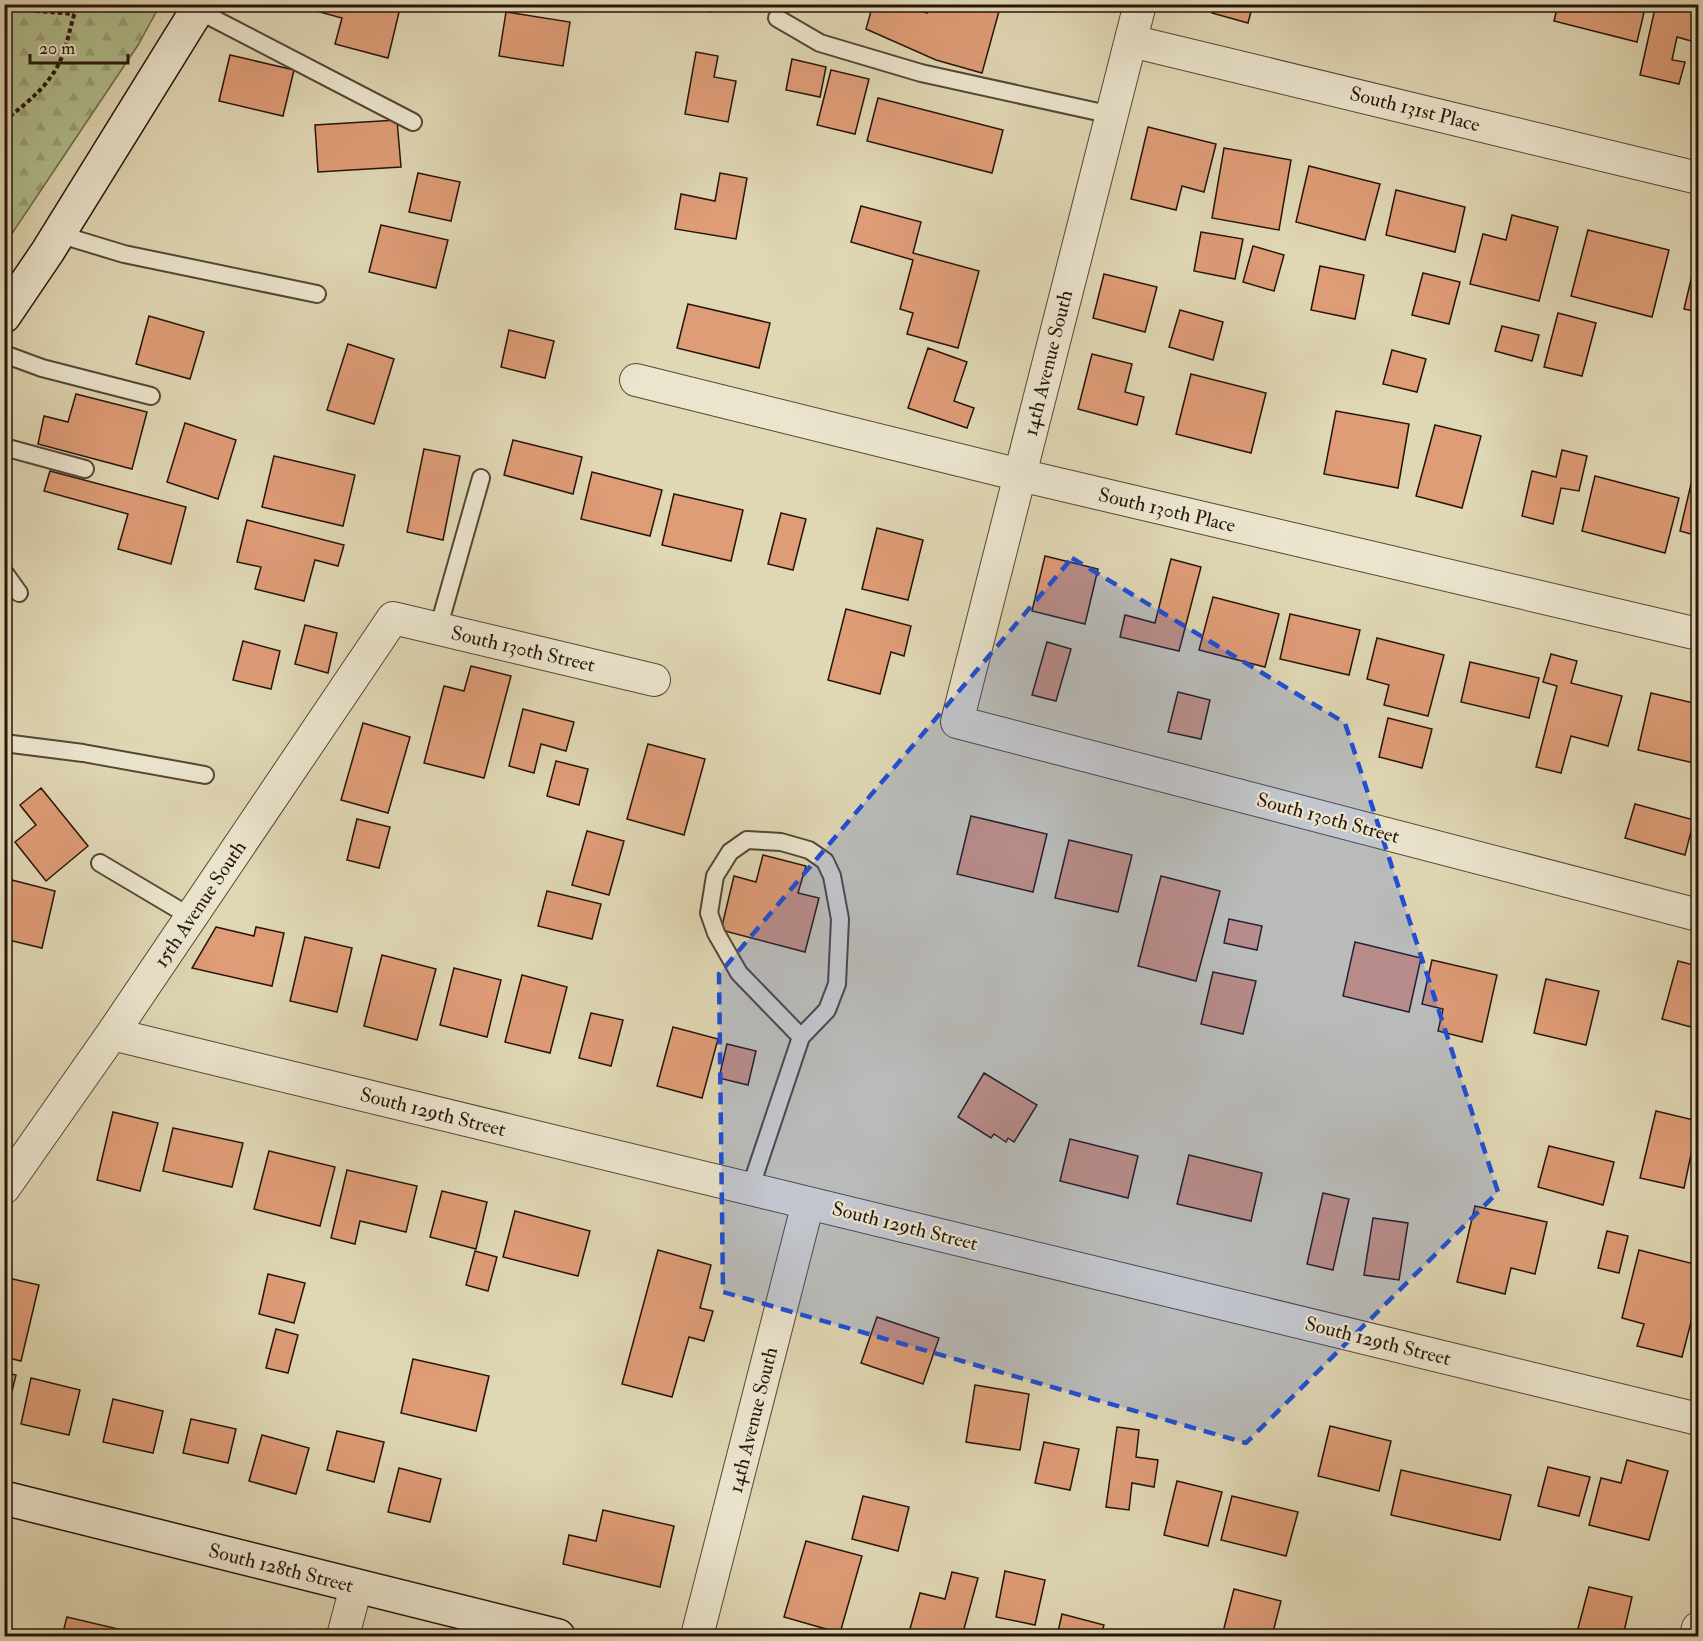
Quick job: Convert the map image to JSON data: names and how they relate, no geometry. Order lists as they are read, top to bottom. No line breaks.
{"streets":{"main road":["South 128th Street"],"street":["South 131st Place","14th Avenue South","South 130th Place","South 130th Street","15th Avenue South","South 129th Street"]},"crossings":[["South 131st Place","14th Avenue South"],["14th Avenue South","South 130th Place"],["14th Avenue South","South 130th Street"],["14th Avenue South","South 129th Street"],["South 130th Street","15th Avenue South"],["15th Avenue South","South 129th Street"]],"scale_bar":"20 m"}
